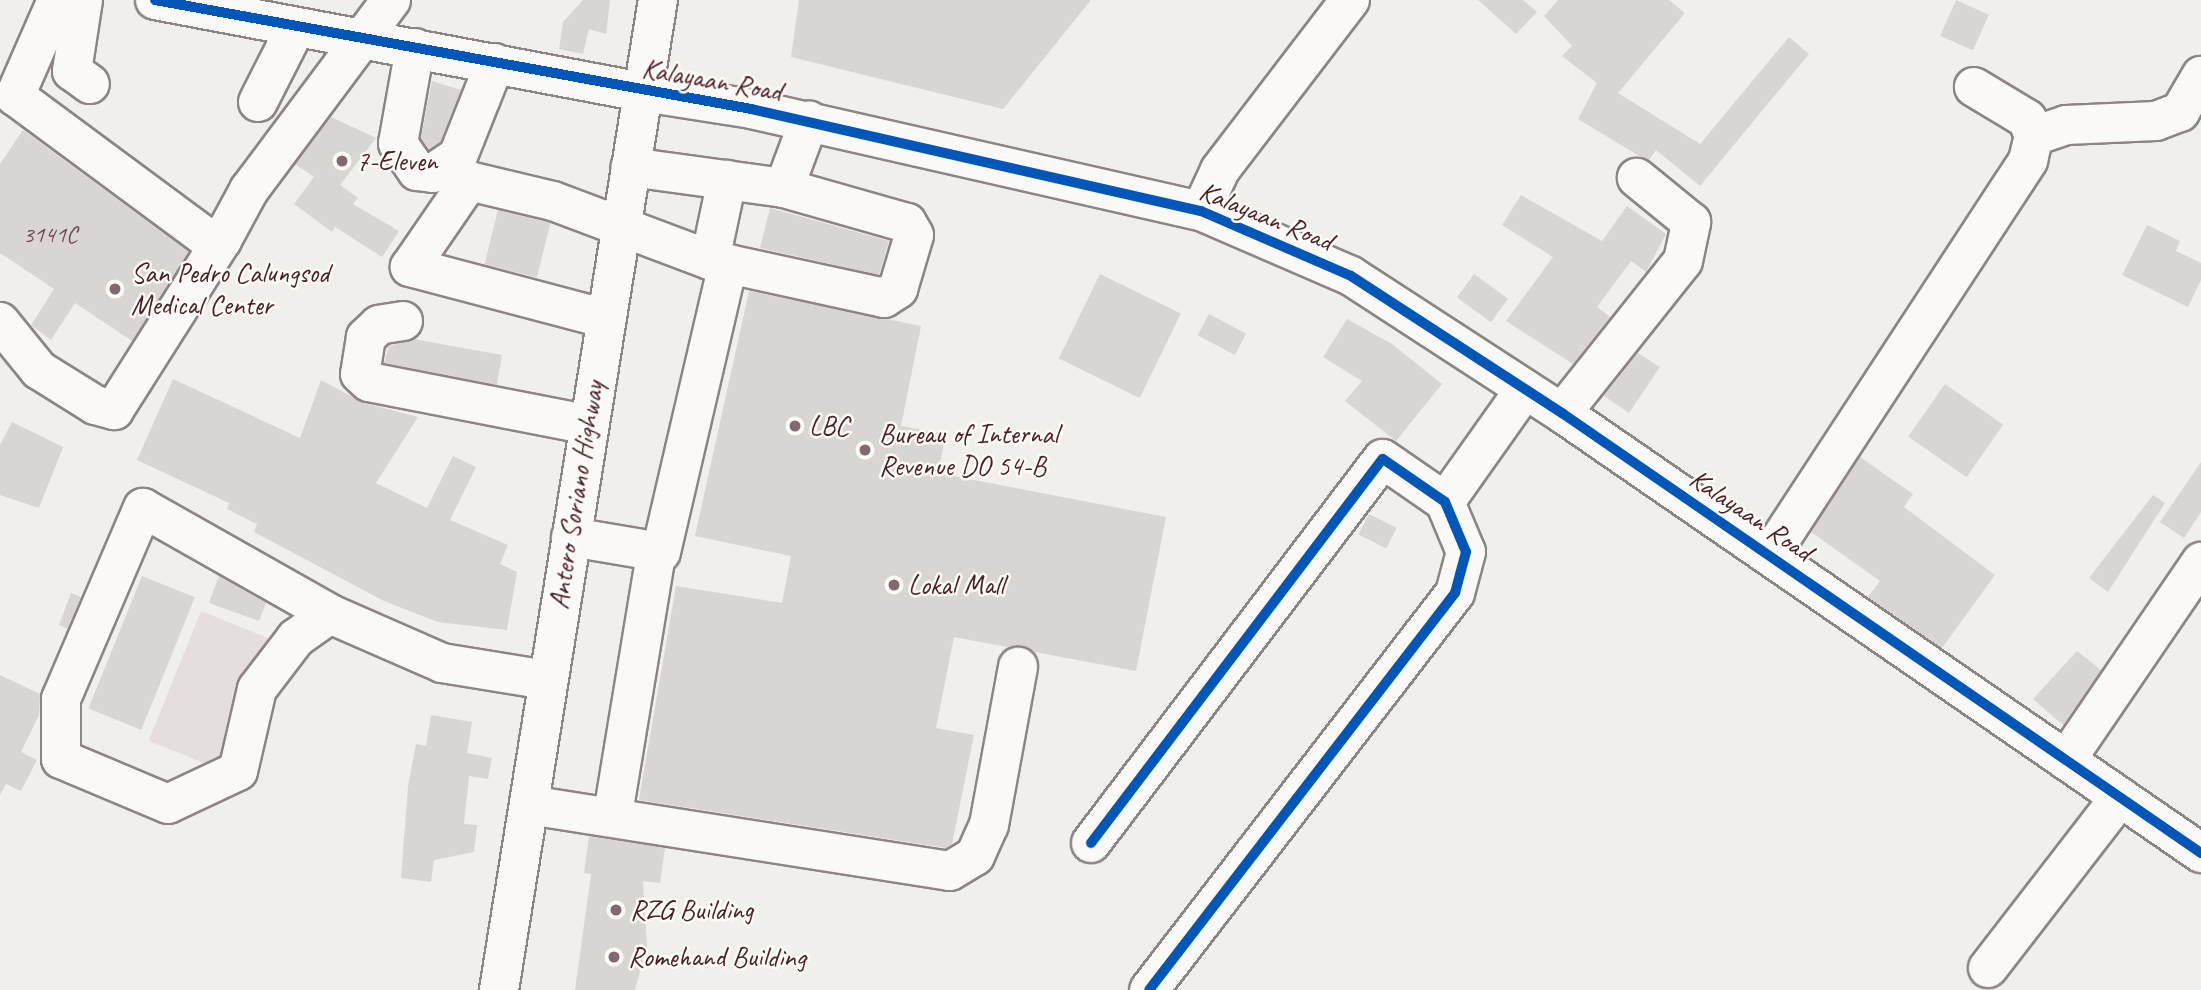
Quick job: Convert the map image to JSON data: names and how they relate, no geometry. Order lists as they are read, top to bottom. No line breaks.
{"streets":{"street":["Kalayaan Road","Antero Soriano Highway"]},"crossings":[["Kalayaan Road","Antero Soriano Highway"]],"places":["7-Eleven","San Pedro Calungsod Medical Center","LBC","Bureau of Internal Revenue DO 54-B","Lokal Mall","RZG Building","Romehand Building"],"house_numbers":["3141C"]}
